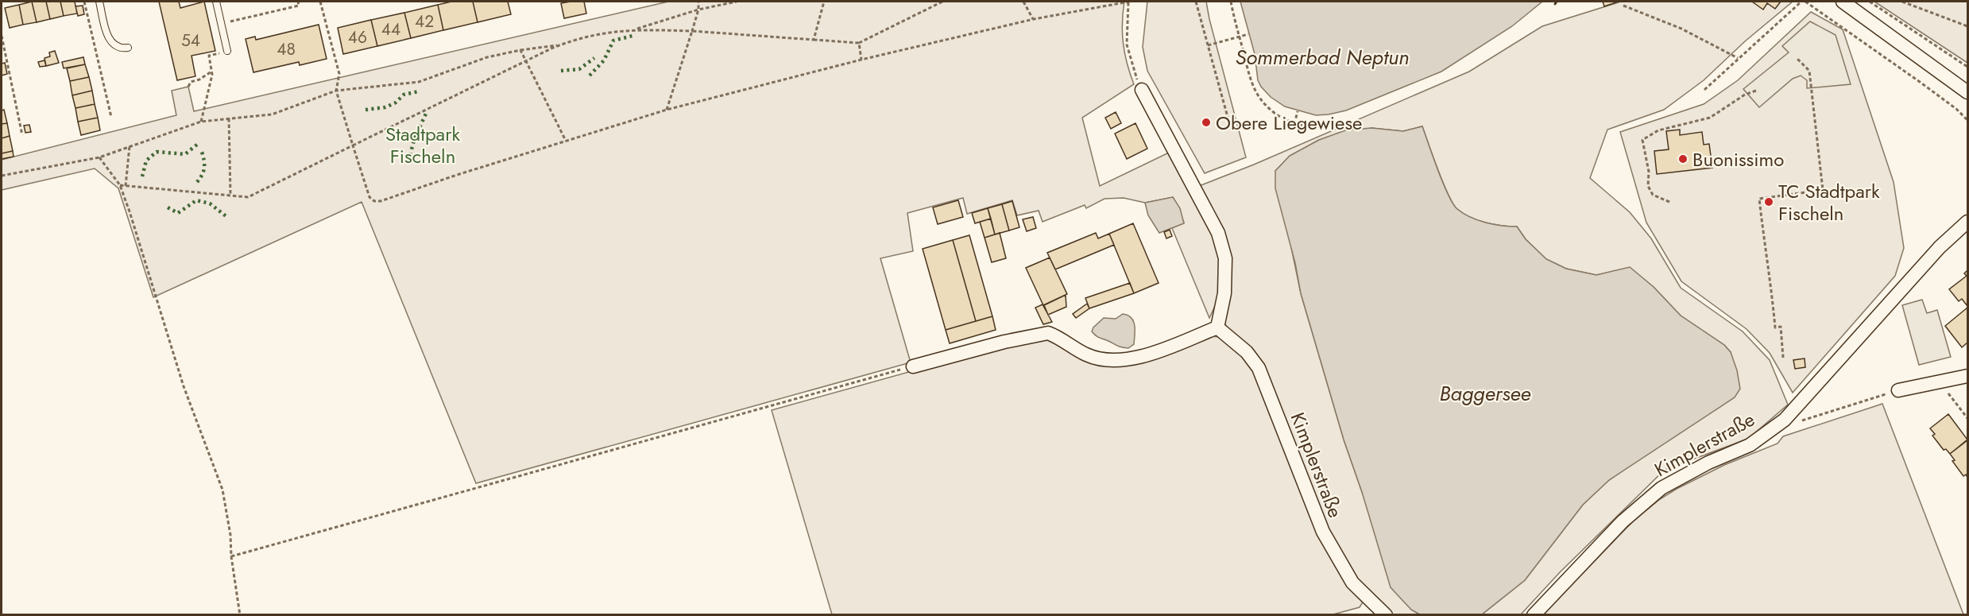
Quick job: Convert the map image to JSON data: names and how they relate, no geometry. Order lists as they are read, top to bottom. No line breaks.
{"streets":{"street":["Kimplerstraße"]},"water":["Sommerbad Neptun","Baggersee"],"parks":["Stadtpark Fischeln"],"places":["Obere Liegewiese","Buonissimo","TC Stadtpark Fischeln"],"house_numbers":["42","44","46","54","48"]}
